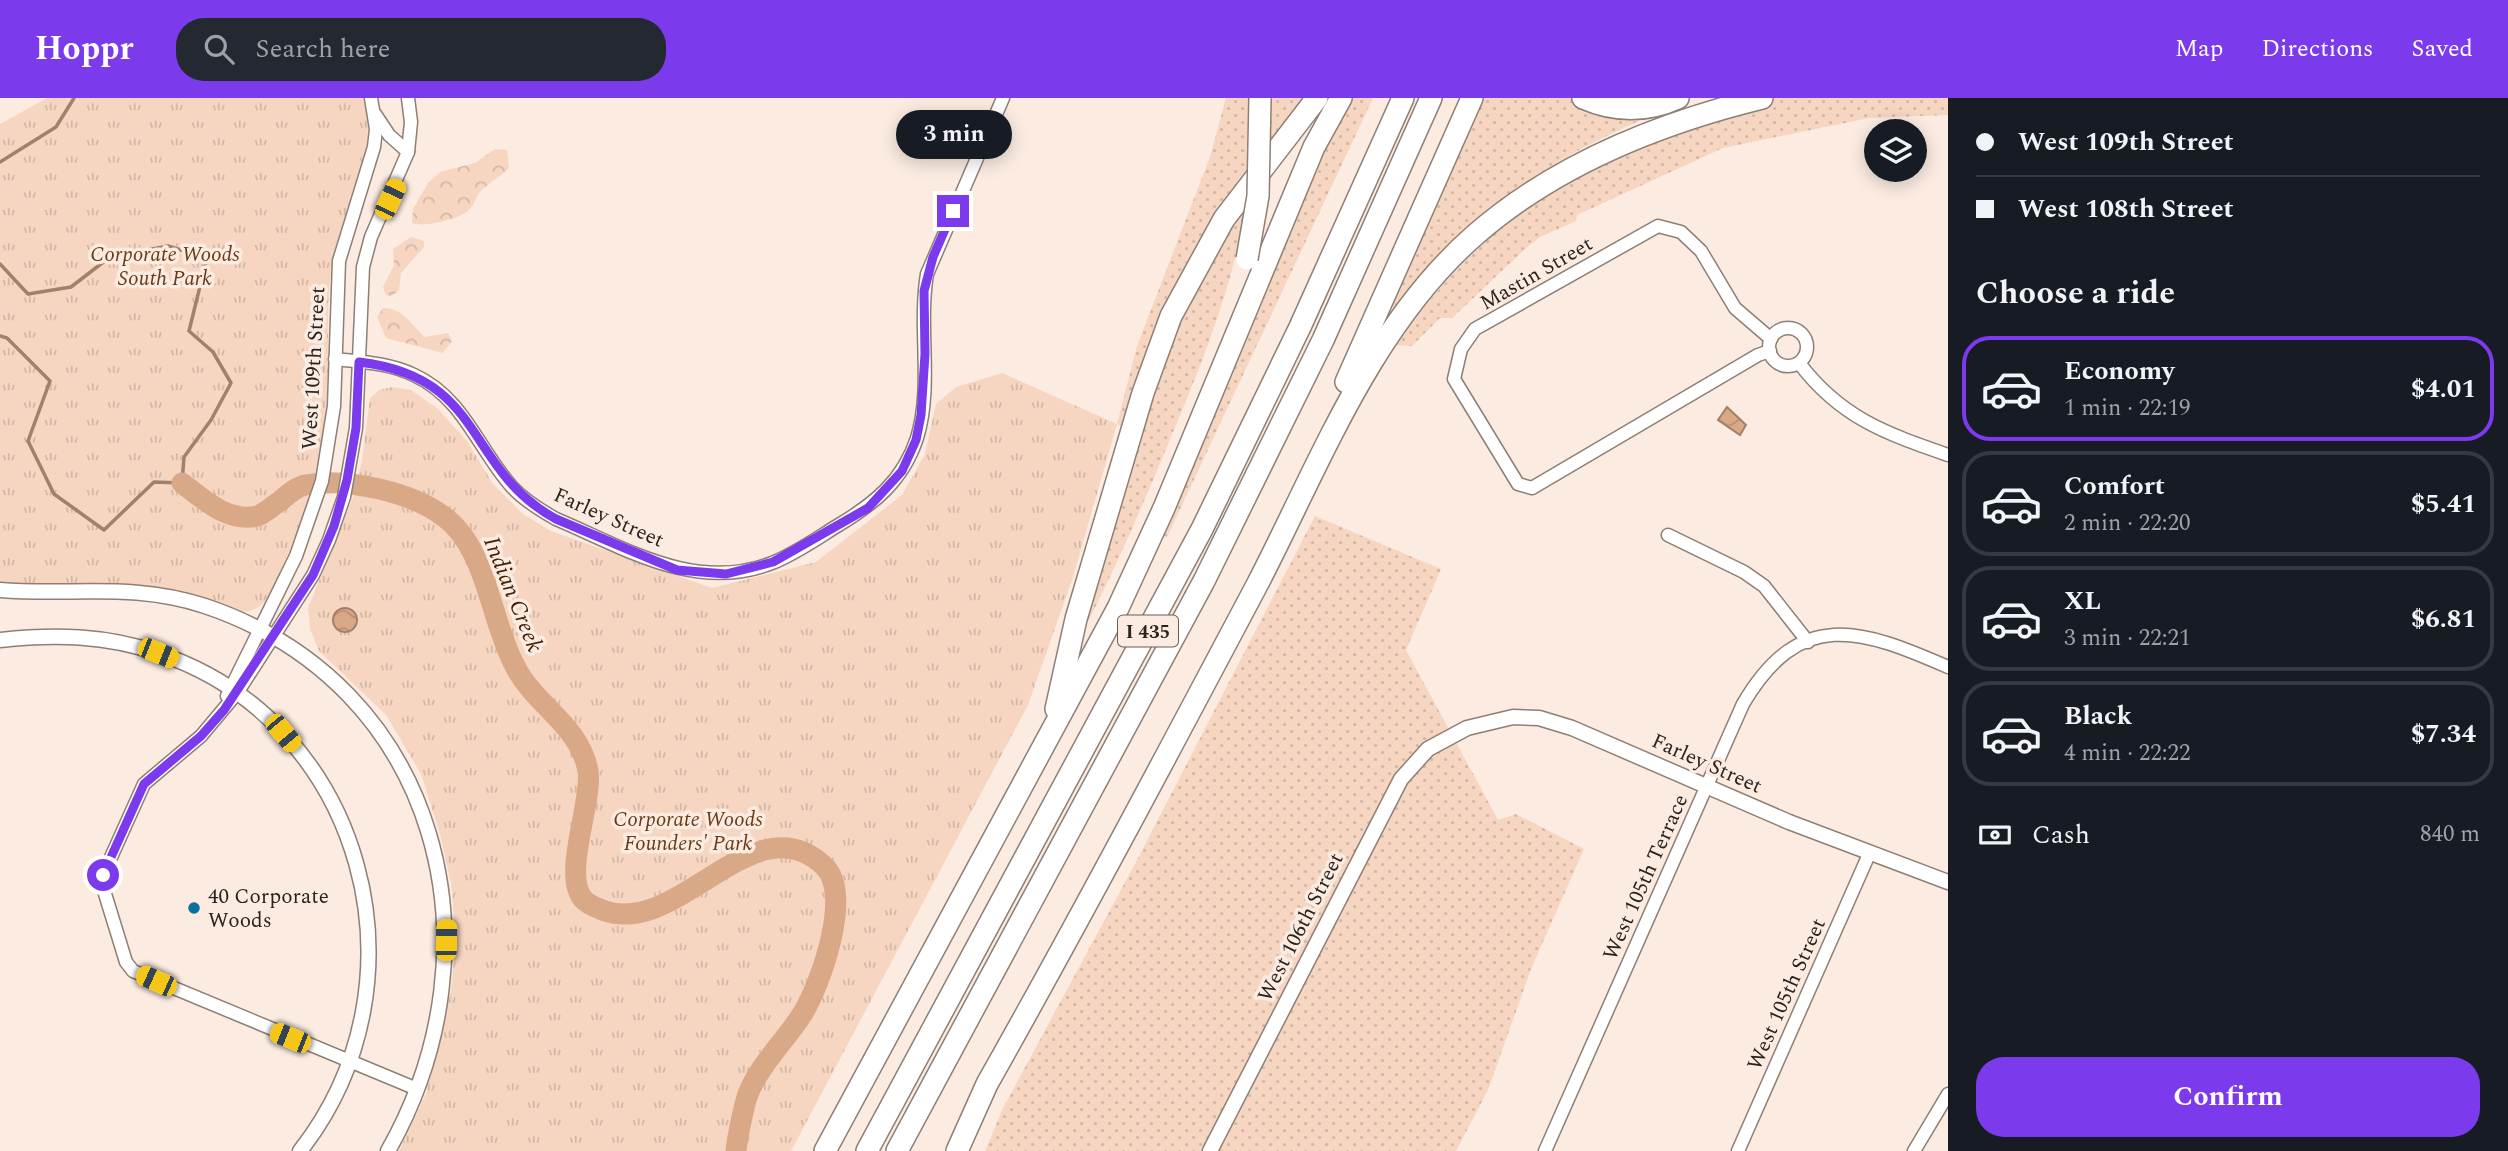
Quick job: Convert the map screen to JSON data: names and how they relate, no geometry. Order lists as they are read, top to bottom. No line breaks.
{"streets":{"highway":["I 435"],"street":["Mastin Street","West 109th Street","Farley Street","West 105th Terrace","West 106th Street","West 105th Street"]},"crossings":[["West 109th Street","Farley Street"],["Farley Street","West 105th Terrace"],["Farley Street","West 106th Street"],["Farley Street","West 105th Street"]],"water":["Indian Creek"],"parks":["Corporate Woods South Park","Corporate Woods Founders' Park"],"places":["40 Corporate Woods"],"page":{"header":"Hoppr","search":"Search here","nav":["Map","Directions","Saved"],"banner":["West 109th Street","West 108th Street"],"bubble":"3 min","heading":"Choose a ride","list":[{"name":"Economy","note":"1 min · 22:19","value":"$4.01"},{"name":"Comfort","note":"2 min · 22:20","value":"$5.41"},{"name":"XL","note":"3 min · 22:21","value":"$6.81"},{"name":"Black","note":"4 min · 22:22","value":"$7.34"}],"pay":["Cash","840 m"],"buttons":"Confirm"}}
